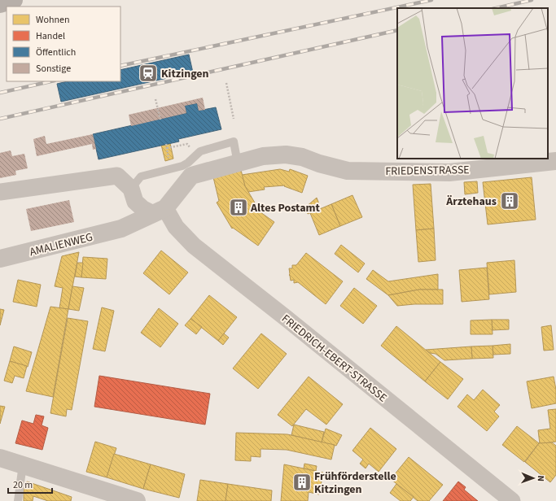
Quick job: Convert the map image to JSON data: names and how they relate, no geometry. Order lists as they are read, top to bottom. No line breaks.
{"streets":{"street":["FRIEDENSTRASSE","AMALIENWEG","FRIEDRICH-EBERT-STRASSE"]},"crossings":[["AMALIENWEG","FRIEDRICH-EBERT-STRASSE"]],"places":{"station":["Kitzingen"],"building":["Ärztehaus","Altes Postamt","Frühförderstelle Kitzingen"]},"legend":["Wohnen","Handel","Öffentlich","Sonstige"],"scale_bar":"20 m","north":"right"}
